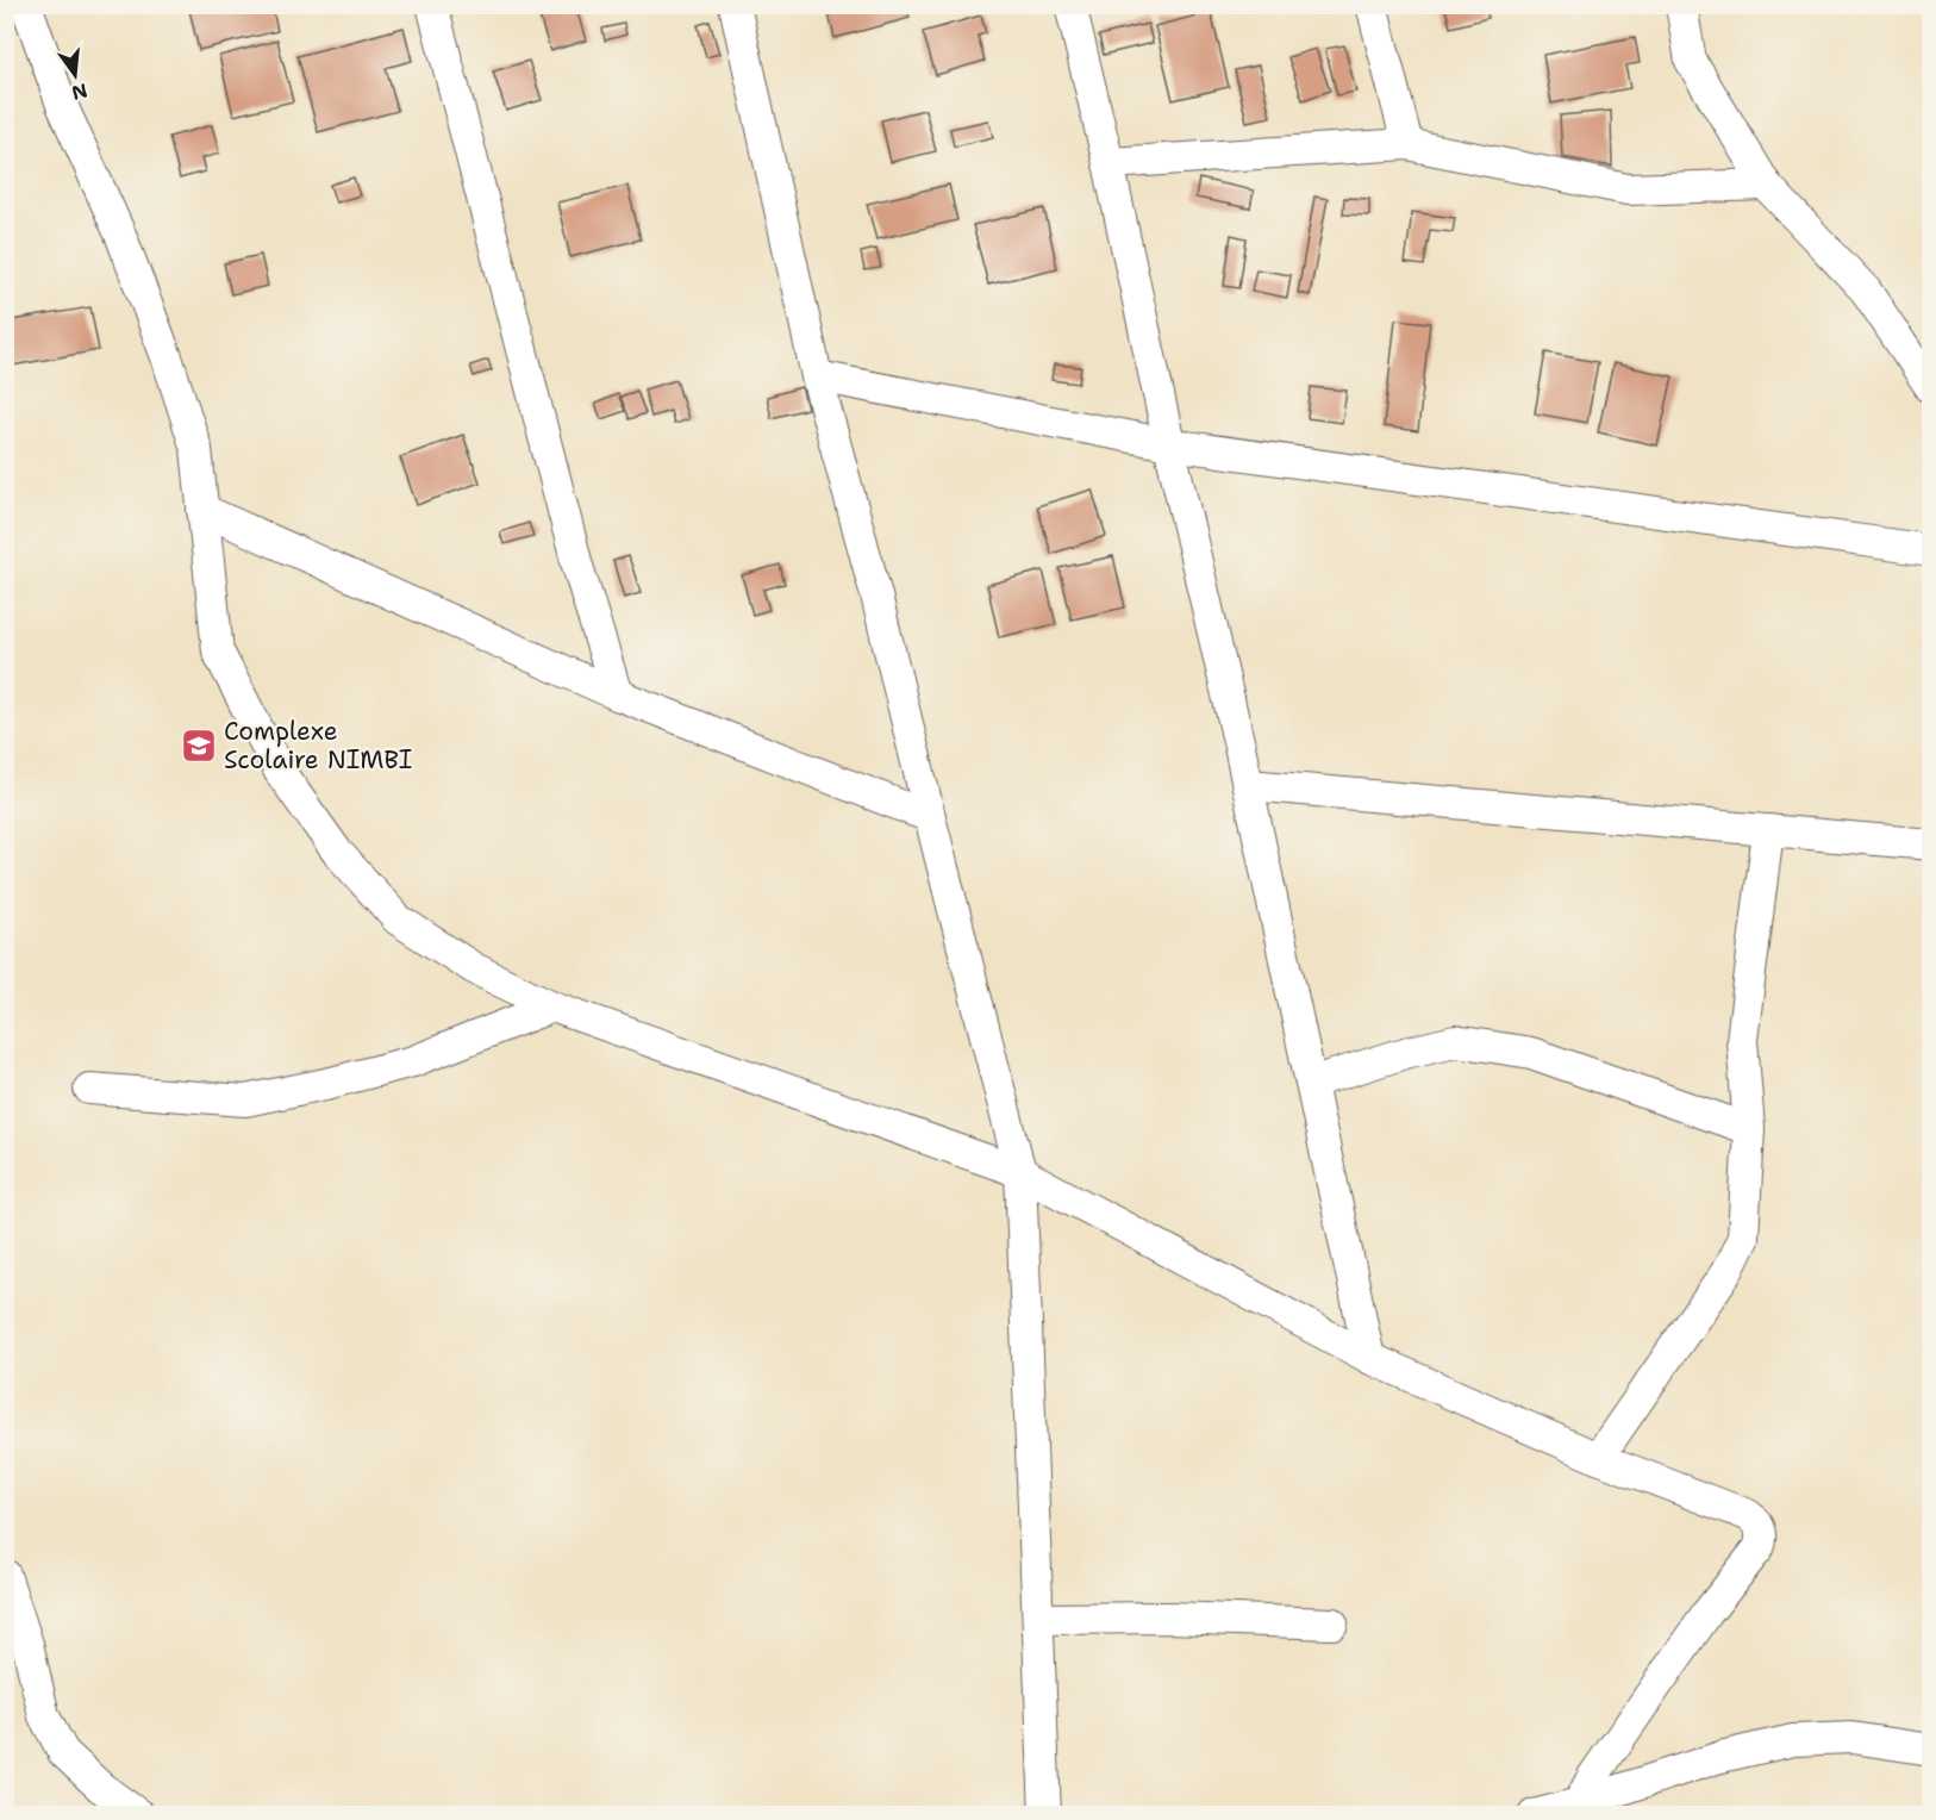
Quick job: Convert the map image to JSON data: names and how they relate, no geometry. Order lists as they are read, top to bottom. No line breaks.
{"places":{"school or university":["Complexe Scolaire NIMBI"]},"north":"bottom"}
